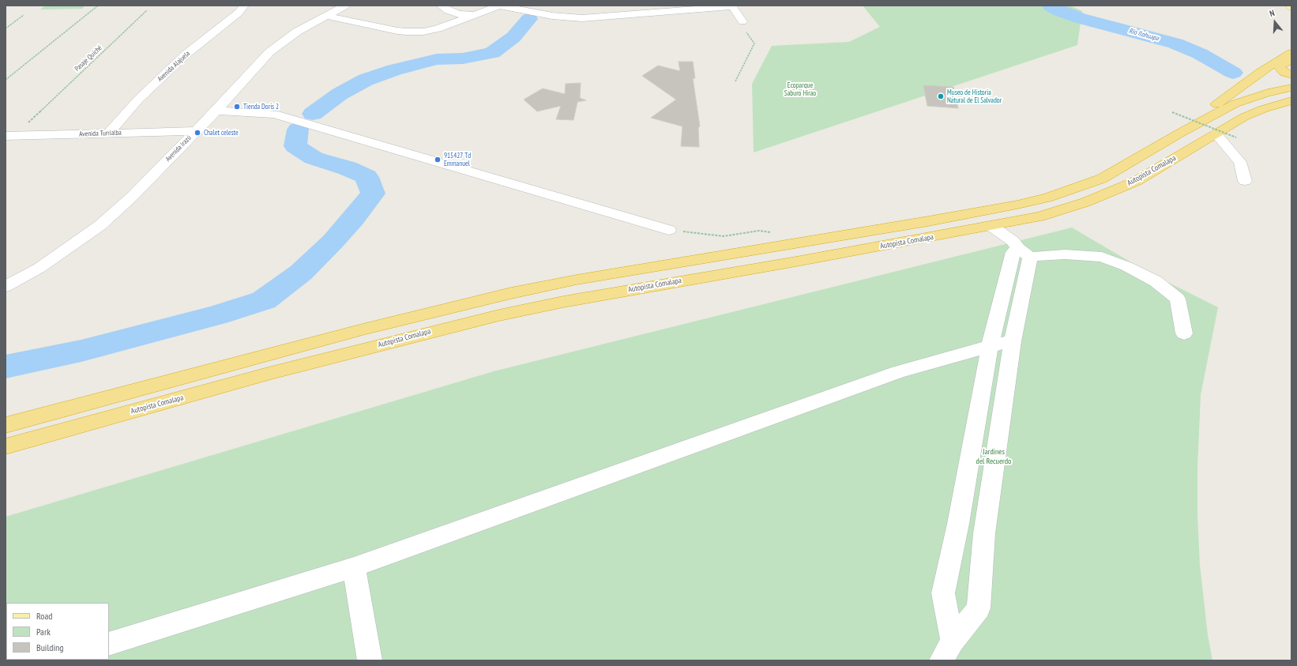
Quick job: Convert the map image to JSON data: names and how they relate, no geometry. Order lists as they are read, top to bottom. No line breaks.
{"streets":{"highway":["Autopista Comalapa"],"street":["Avenida Alajuela","Avenida Turrialba","Avenida Irazú"],"path":["Pasaje Quiché"]},"crossings":[["Avenida Alajuela","Avenida Turrialba"],["Avenida Turrialba","Avenida Irazú"]],"water":["Río Ilohuapa"],"parks":["Ecoparque Saburo Hirao","Jardines del Recuerdo"],"places":["Museo de Historia Natural de El Salvador","Tienda Doris 2","Chalet celeste","915427 Td Emmanuel"],"legend":["Road","Park","Building"],"north":"top"}
